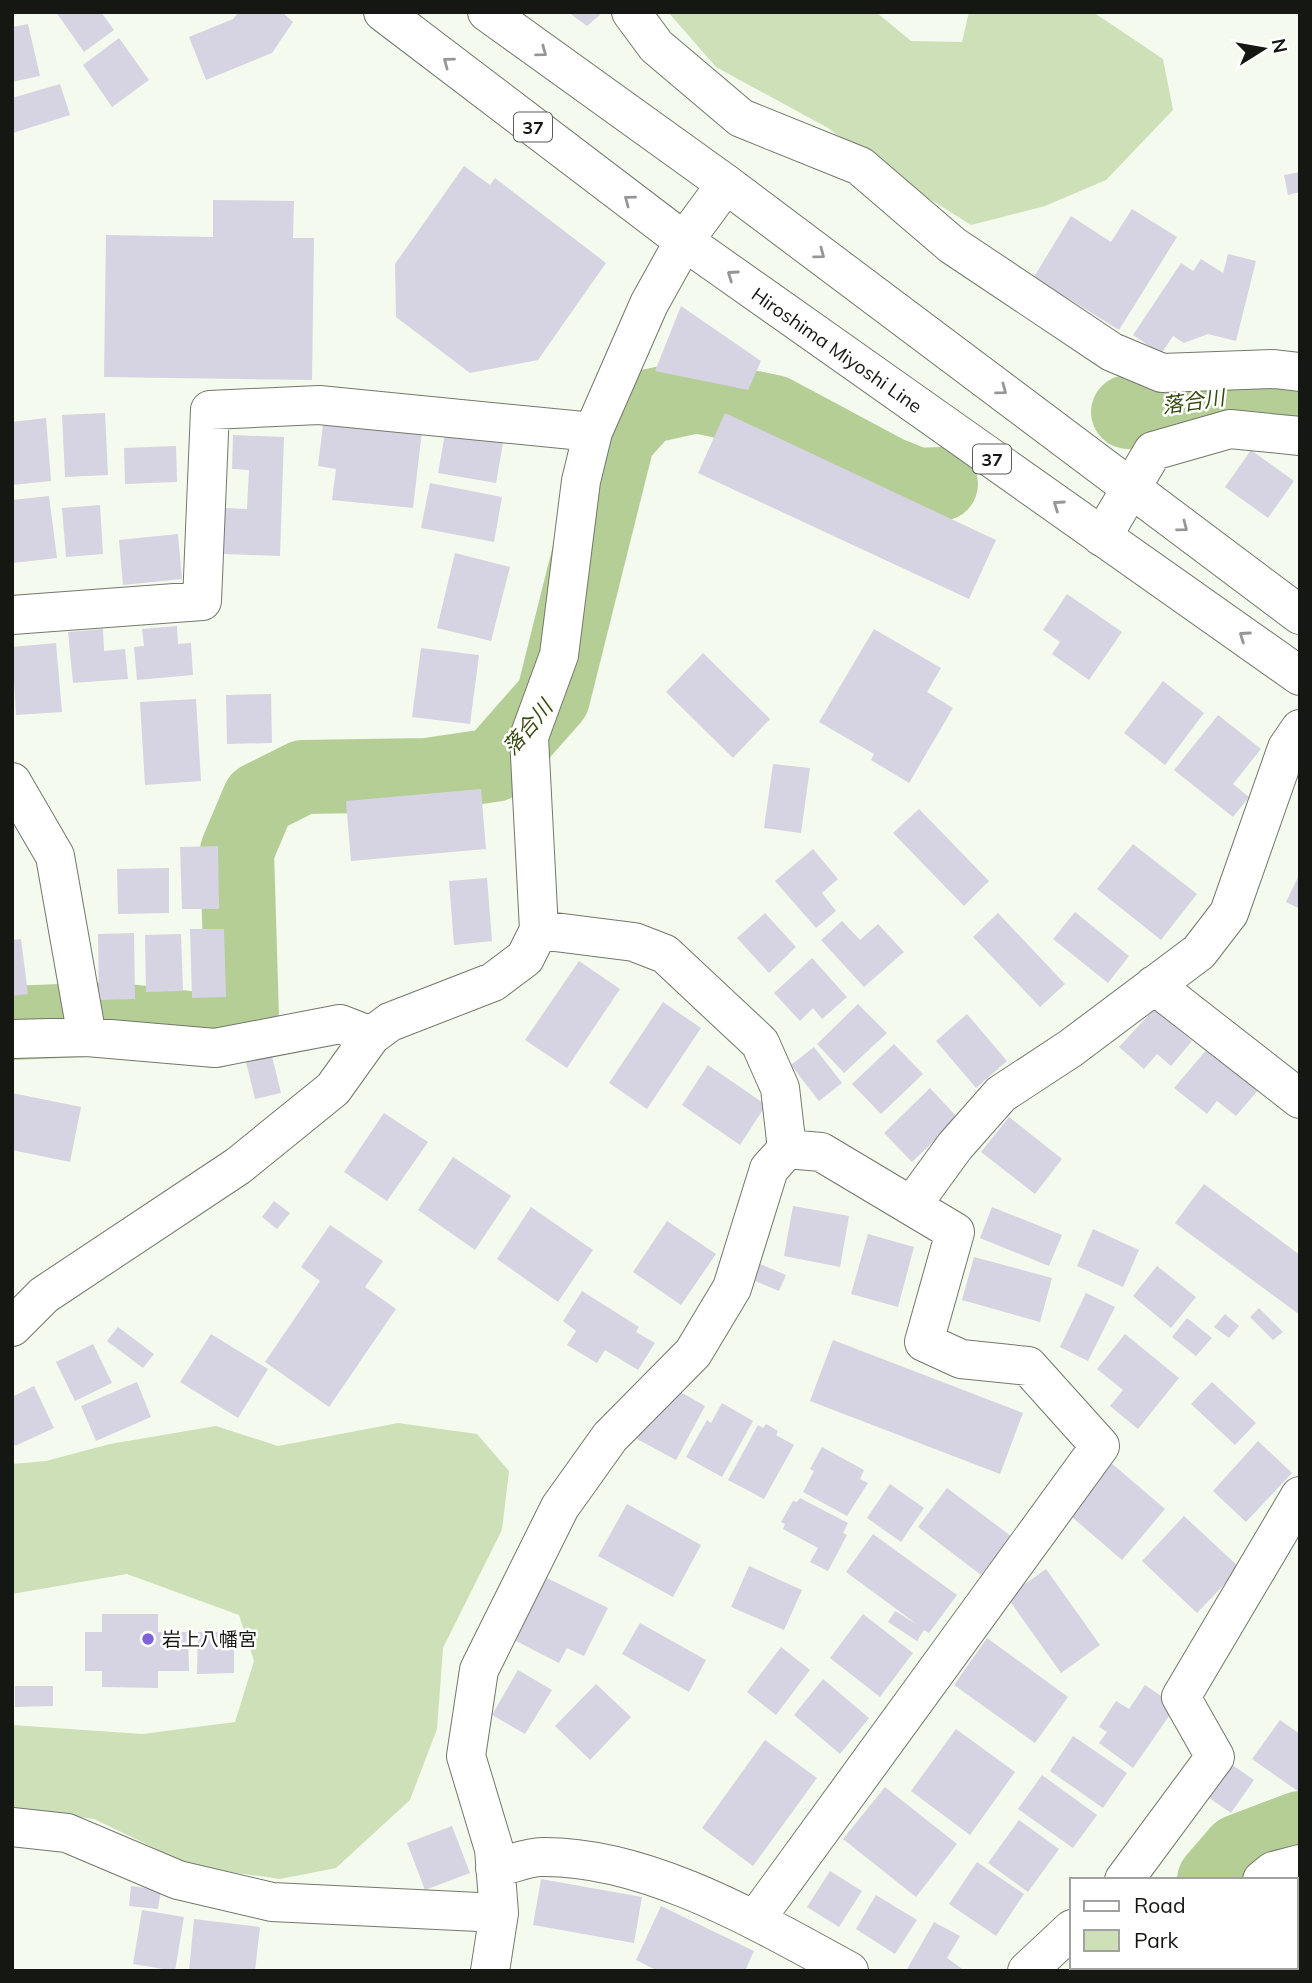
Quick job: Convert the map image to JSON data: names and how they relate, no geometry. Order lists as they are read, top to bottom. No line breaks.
{"streets":{"street":["37","Hiroshima Miyoshi Line"]},"water":["落合川"],"places":["岩上八幡宮"],"legend":["Road","Park"],"north":"right"}
